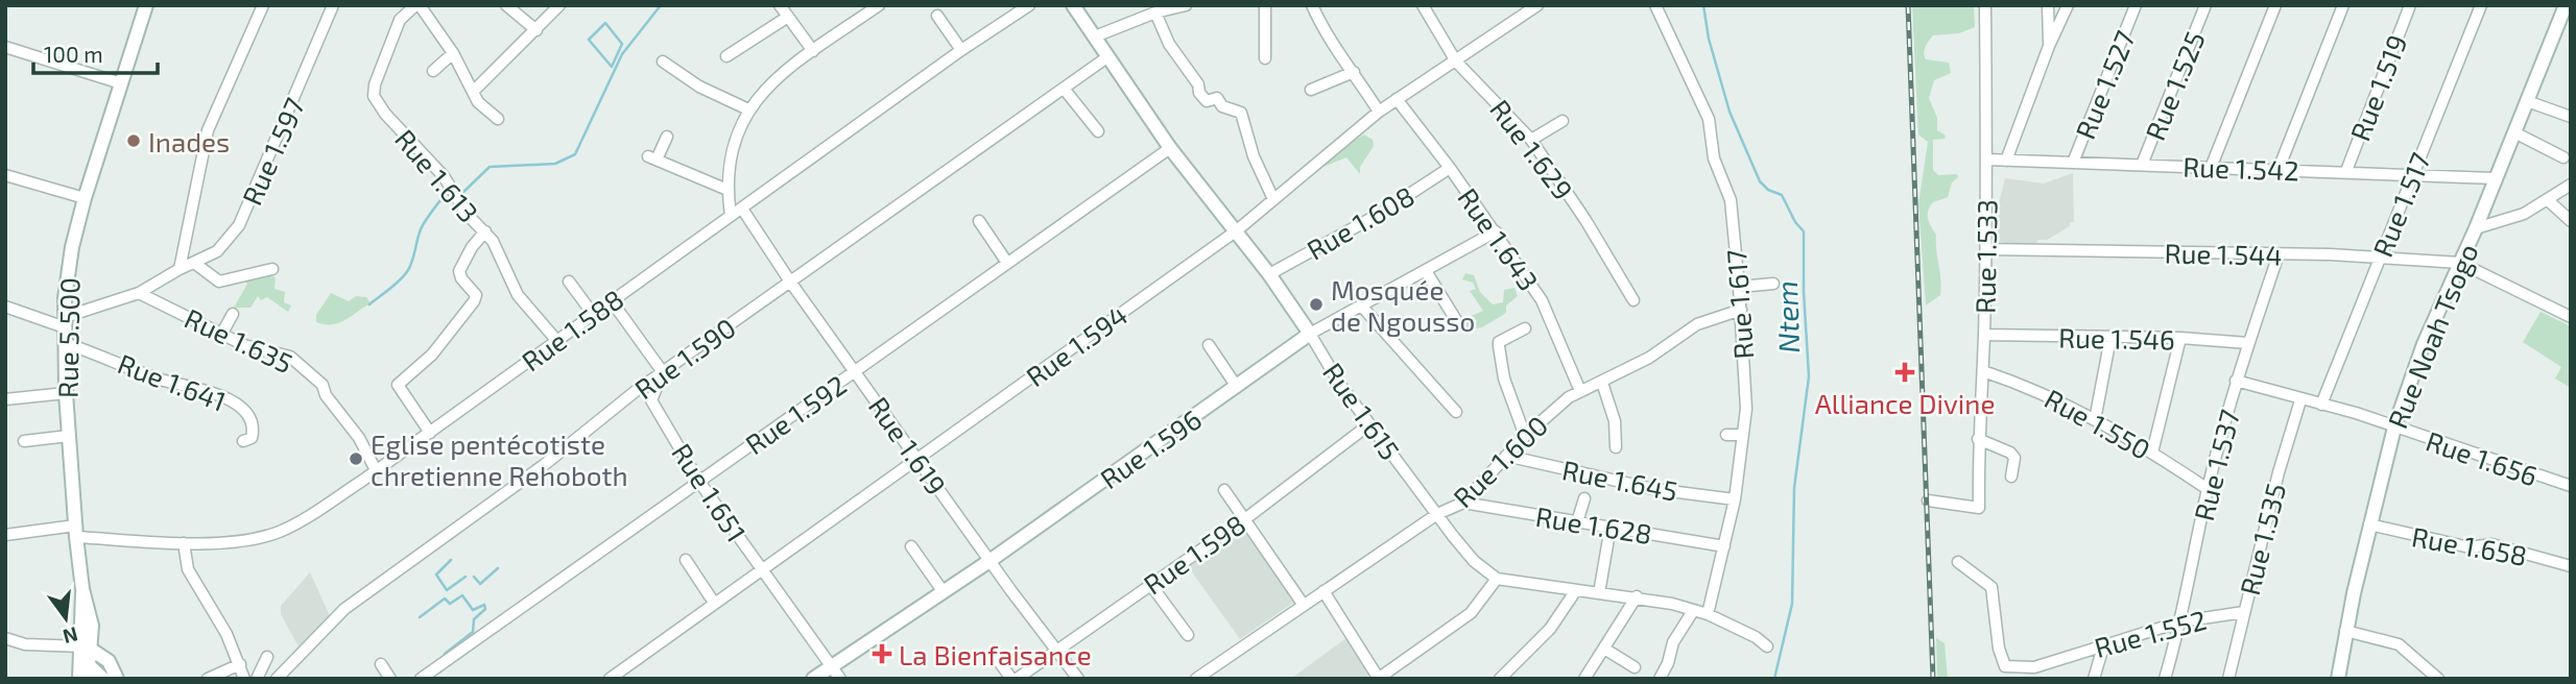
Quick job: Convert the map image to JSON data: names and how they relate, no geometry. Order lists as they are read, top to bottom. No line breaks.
{"streets":{"main road":["Rue Noah Tsogo","Rue 5.500","Rue 1.615","Rue 1.596"],"street":["Rue 1.527","Rue 1.525","Rue 1.519","Rue 1.629","Rue 1.597","Rue 1.542","Rue 1.613","Rue 1.517","Rue 1.608","Rue 1.643","Rue 1.544","Rue 1.533","Rue 1.617","Rue 1.588","Rue 1.546","Rue 1.635","Rue 1.594","Rue 1.590","Rue 1.641","Rue 1.592","Rue 1.550","Rue 1.619","Rue 1.656","Rue 1.600","Rue 1.537","Rue 1.645","Rue 1.651","Rue 1.628","Rue 1.535","Rue 1.658","Rue 1.598","Rue 1.552"]},"crossings":[["Rue 1.527","Rue 1.542"],["Rue 1.525","Rue 1.542"],["Rue 1.519","Rue 1.542"],["Rue 1.629","Rue 1.594"],["Rue 1.597","Rue 5.500"],["Rue 1.597","Rue 1.635"],["Rue 1.542","Rue 1.517"],["Rue 1.542","Rue 1.533"],["Rue 1.542","Rue Noah Tsogo"],["Rue 1.613","Rue 1.588"],["Rue 1.517","Rue 1.544"],["Rue 1.517","Rue 1.656"],["Rue 1.608","Rue 1.643"],["Rue 1.608","Rue 1.615"],["Rue 1.643","Rue 1.594"],["Rue 1.643","Rue 1.596"],["Rue 1.643","Rue 1.600"],["Rue 1.544","Rue 1.533"],["Rue 1.544","Rue Noah Tsogo"],["Rue 1.544","Rue 1.537"],["Rue 1.533","Rue 1.546"],["Rue 1.533","Rue 1.550"],["Rue 1.617","Rue 1.600"],["Rue 1.617","Rue 1.645"],["Rue 1.617","Rue 1.628"],["Rue 1.588","Rue 5.500"],["Rue 1.588","Rue 1.635"],["Rue 1.588","Rue 1.619"],["Rue Noah Tsogo","Rue 1.656"],["Rue Noah Tsogo","Rue 1.658"],["Rue 5.500","Rue 1.641"],["Rue 1.546","Rue 1.537"],["Rue 1.594","Rue 1.615"],["Rue 1.594","Rue 1.619"],["Rue 1.594","Rue 1.651"],["Rue 1.590","Rue 1.615"],["Rue 1.590","Rue 1.619"],["Rue 1.590","Rue 1.651"],["Rue 1.615","Rue 1.592"],["Rue 1.615","Rue 1.596"],["Rue 1.615","Rue 1.600"],["Rue 1.615","Rue 1.598"],["Rue 1.592","Rue 1.619"],["Rue 1.592","Rue 1.651"],["Rue 1.550","Rue 1.537"],["Rue 1.619","Rue 1.596"],["Rue 1.619","Rue 1.598"],["Rue 1.596","Rue 1.651"],["Rue 1.656","Rue 1.537"],["Rue 1.656","Rue 1.535"],["Rue 1.600","Rue 1.645"],["Rue 1.600","Rue 1.628"],["Rue 1.537","Rue 1.552"],["Rue 1.535","Rue 1.552"]],"water":["Ntem"],"places":{"other":["Inades","Mosquée de Ngousso","Eglise pentécotiste chretienne Rehoboth"],"health":["Alliance Divine","La Bienfaisance"]},"scale_bar":"100 m","north":"bottom"}
